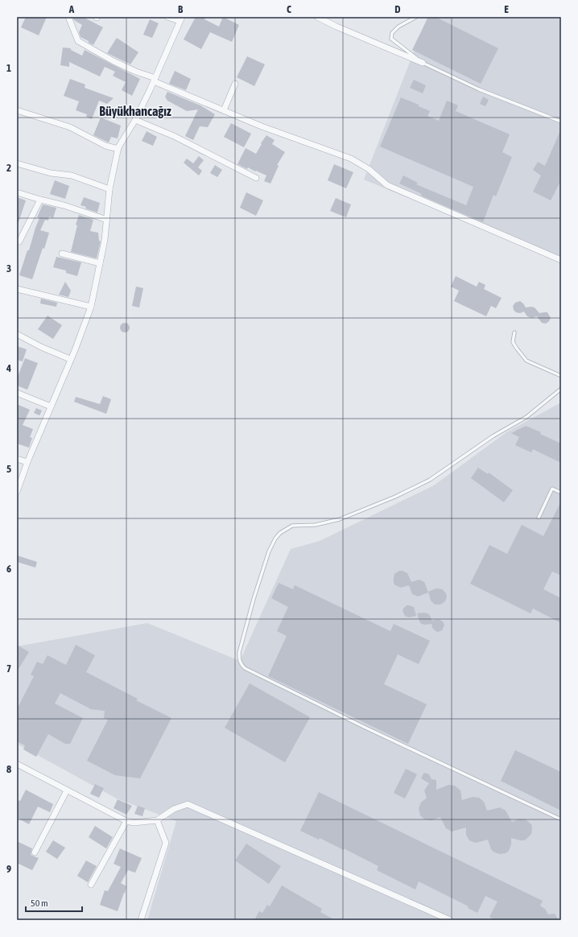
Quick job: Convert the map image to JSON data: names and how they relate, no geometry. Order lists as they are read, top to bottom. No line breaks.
{"districts":["Büyükhancağız"],"scale_bar":"50 m","grid":{"columns":["A","B","C","D","E"],"rows":["1","2","3","4","5","6","7","8","9"]}}
